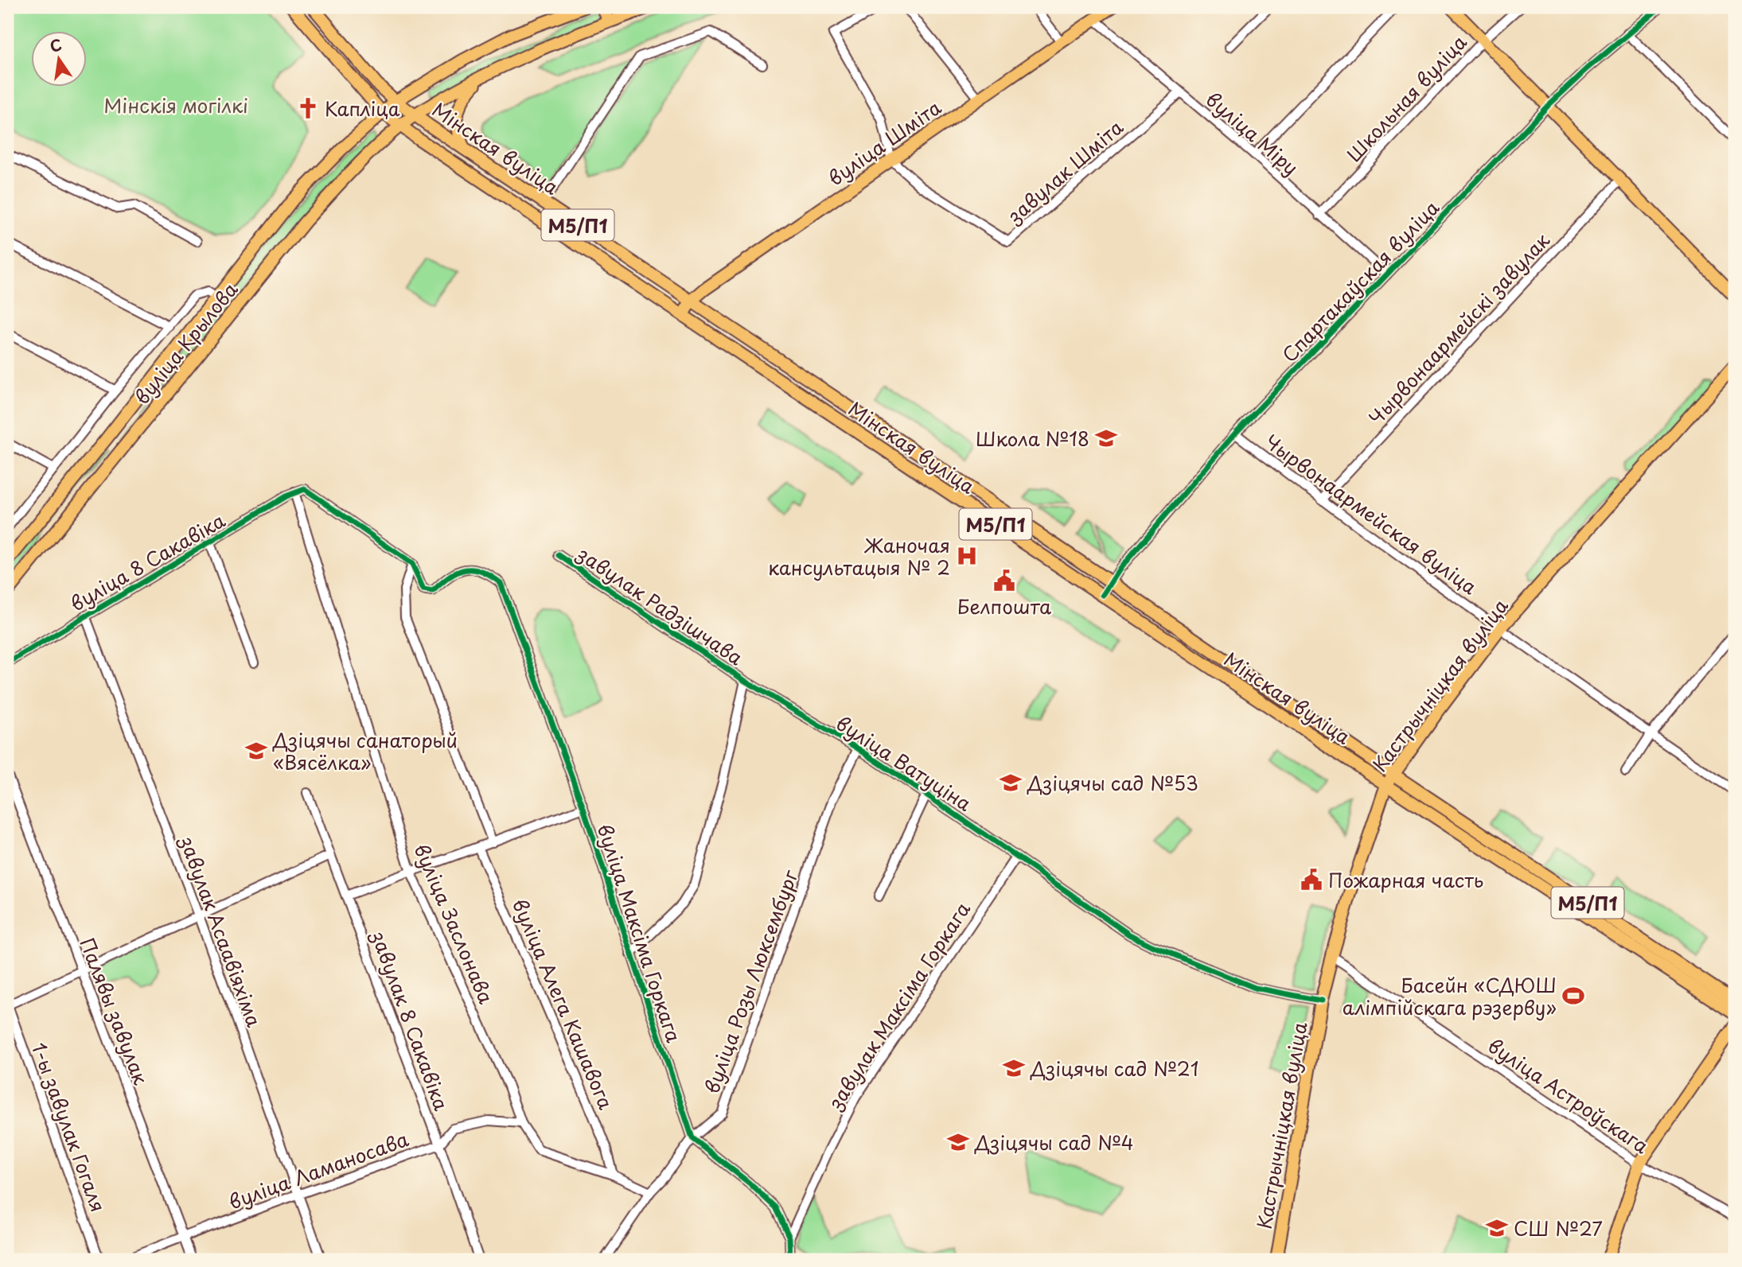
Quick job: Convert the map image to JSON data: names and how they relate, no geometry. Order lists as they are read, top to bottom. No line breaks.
{"streets":{"main road":["вуліца Шміта","Мінская вуліца","М5/П1","вуліца Крылова","Кастрычніцкая вуліца"],"street":["Школьная вуліца","вуліца Міру","завулак Шміта","Спартакаўская вуліца","Чырвонаармейскі завулак","Чырвонаармейская вуліца","вуліца 8 Сакавіка","завулак Радзішчава","вуліца Ватуціна","вуліца Заслонава","завулак Асаавіяхіма","вуліца Максіма Горкага","вуліца Розы Люксембург","вуліца Алега Кашавога","завулак Максіма Горкага","Палявы завулак","завулак 8 Сакавіка","вуліца Астроўскага","1-ы завулак Гогаля","вуліца Ламаносава"]},"crossings":[["Школьная вуліца","вуліца Міру"],["вуліца Міру","вуліца Шміта"],["вуліца Міру","завулак Шміта"],["вуліца Міру","Спартакаўская вуліца"],["вуліца Шміта","Мінская вуліца"],["вуліца Шміта","завулак Шміта"],["Мінская вуліца","Спартакаўская вуліца"],["Мінская вуліца","вуліца Крылова"],["Мінская вуліца","Кастрычніцкая вуліца"],["Спартакаўская вуліца","Чырвонаармейская вуліца"],["Чырвонаармейскі завулак","Чырвонаармейская вуліца"],["Чырвонаармейская вуліца","Кастрычніцкая вуліца"],["вуліца 8 Сакавіка","вуліца Заслонава"],["вуліца 8 Сакавіка","завулак Асаавіяхіма"],["вуліца 8 Сакавіка","вуліца Максіма Горкага"],["завулак Радзішчава","вуліца Ватуціна"],["завулак Радзішчава","вуліца Максіма Горкага"],["Кастрычніцкая вуліца","вуліца Ватуціна"],["Кастрычніцкая вуліца","вуліца Астроўскага"],["вуліца Ватуціна","вуліца Розы Люксембург"],["вуліца Ватуціна","завулак Максіма Горкага"],["вуліца Заслонава","вуліца Розы Люксембург"],["вуліца Заслонава","вуліца Алега Кашавога"],["вуліца Заслонава","вуліца Ламаносава"],["завулак Асаавіяхіма","вуліца Ламаносава"],["вуліца Максіма Горкага","вуліца Розы Люксембург"],["Палявы завулак","вуліца Ламаносава"],["завулак 8 Сакавіка","вуліца Ламаносава"]],"parks":["Мінскія могілкі"],"places":{"church":["Капліца"],"school or university":["Школа №18","Дзіцячы санаторый «Вясёлка»","Дзіцячы сад №53","Дзіцячы сад №21","Дзіцячы сад №4","СШ №27"],"hospital":["Жаночая кансультацыя № 2"],"public building":["Белпошта","Пожарная часть"],"sports":["Басейн «СДЮШ алімпійскага рэзерву»"]},"north":"top"}
